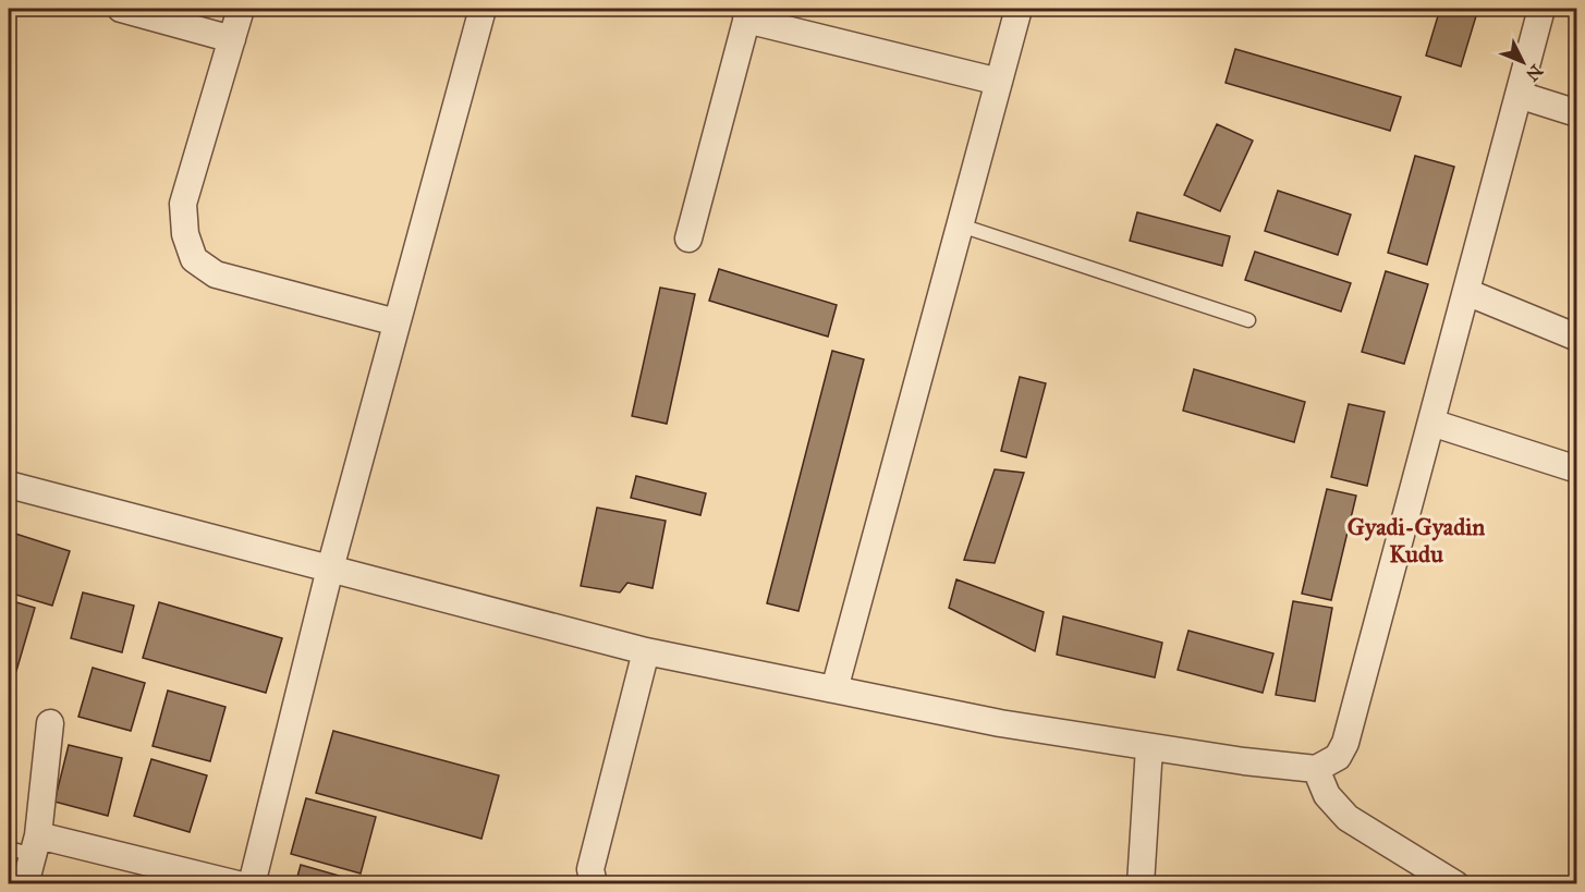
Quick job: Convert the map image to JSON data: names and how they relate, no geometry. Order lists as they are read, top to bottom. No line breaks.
{"districts":["Gyadi-Gyadin Kudu"],"north":"bottom right"}
